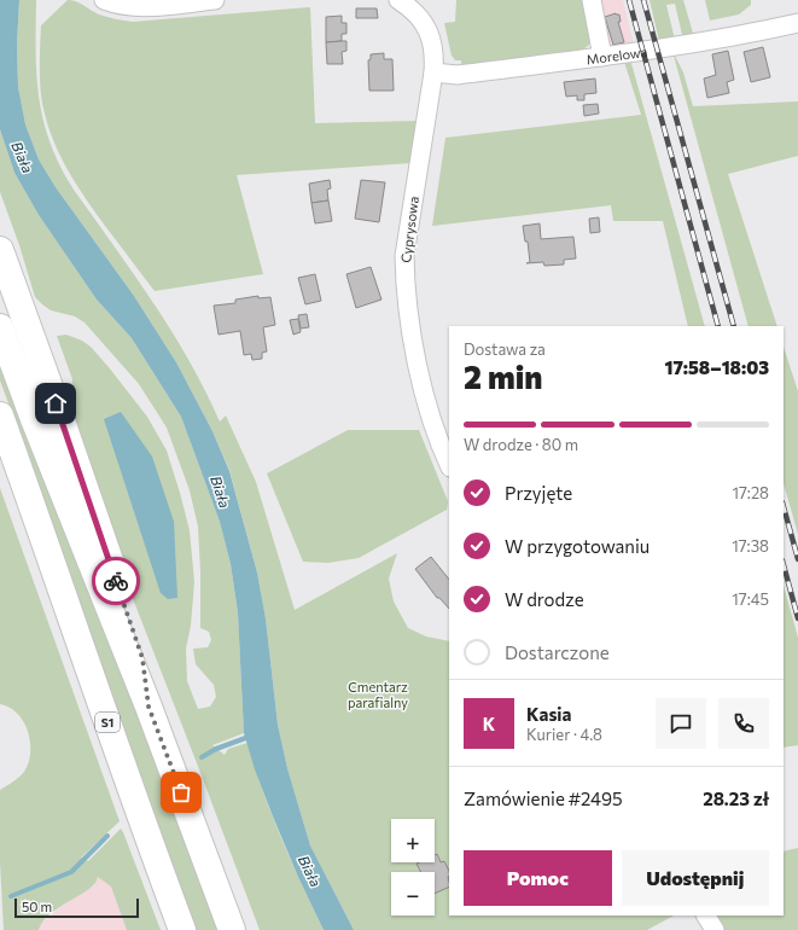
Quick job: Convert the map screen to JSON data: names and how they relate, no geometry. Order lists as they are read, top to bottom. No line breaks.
{"streets":{"highway":["S1"],"street":["Morelowa","Cyprysowa"]},"crossings":[["Morelowa","Cyprysowa"]],"water":["Biała"],"parks":["Cmentarz parafialny"],"scale_bar":"50 m","page":{"heading":["2 min","Dostawa za","17:58–18:03"],"panel":["Kasia","Kurier · 4.8","Zamówienie #2495","28.23 zł"],"bar":"W drodze · 80 m","list":[["Przyjęte","17:28"],["W przygotowaniu","17:38"],["W drodze","17:45"],"Dostarczone"],"round":"K","map_buttons":["+","−"],"buttons":["Pomoc","Udostępnij"],"scale":"50 m"}}
